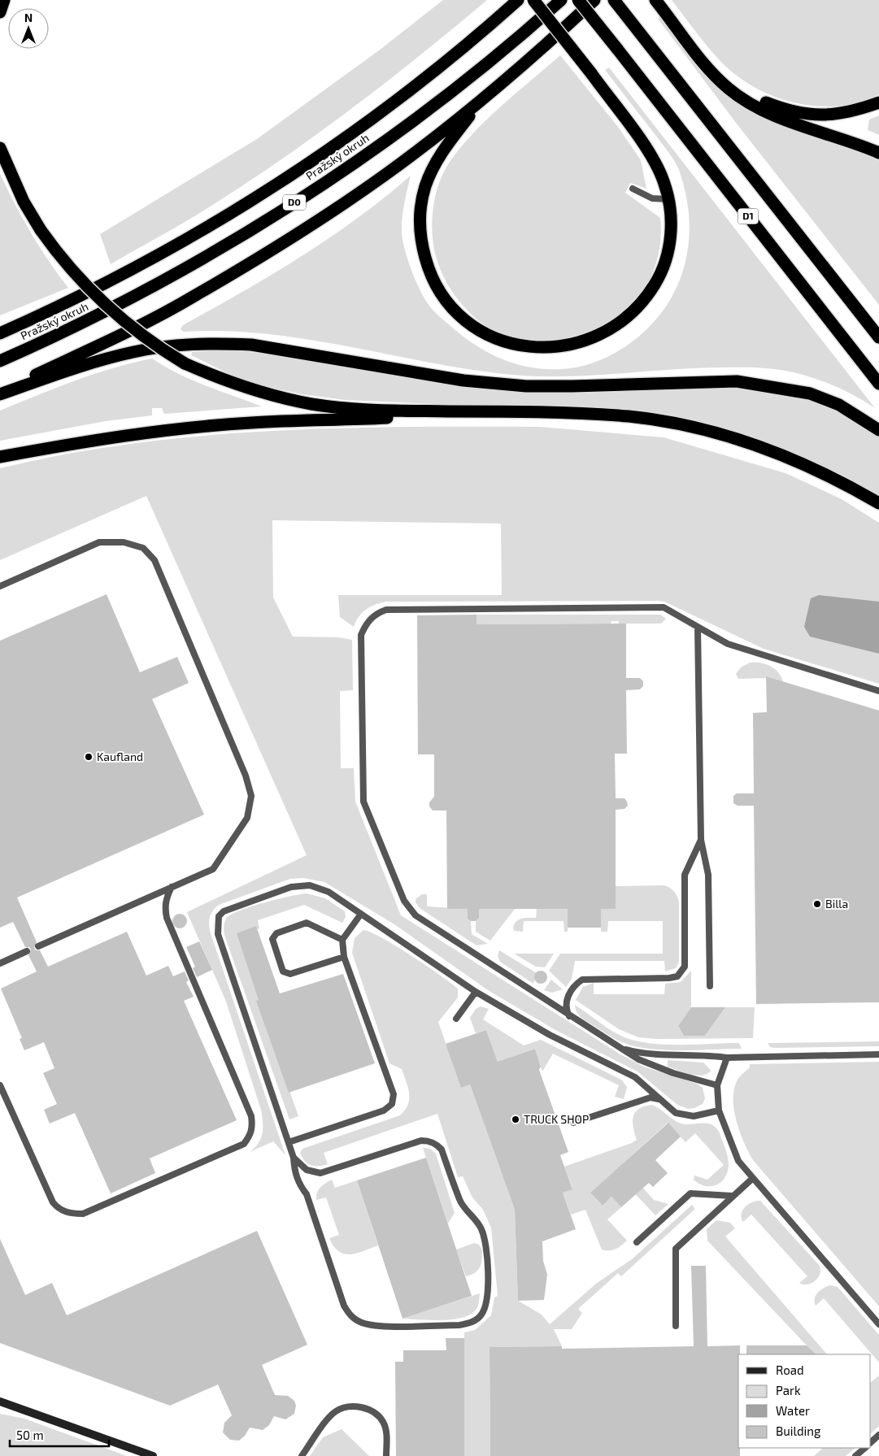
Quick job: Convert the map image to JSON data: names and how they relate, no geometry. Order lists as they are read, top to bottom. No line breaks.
{"streets":{"highway":["Pražský okruh","D0","D1"]},"places":["Kaufland","Billa","TRUCK SHOP"],"legend":["Road","Park","Water","Building"],"scale_bar":"50 m","north":"top"}
